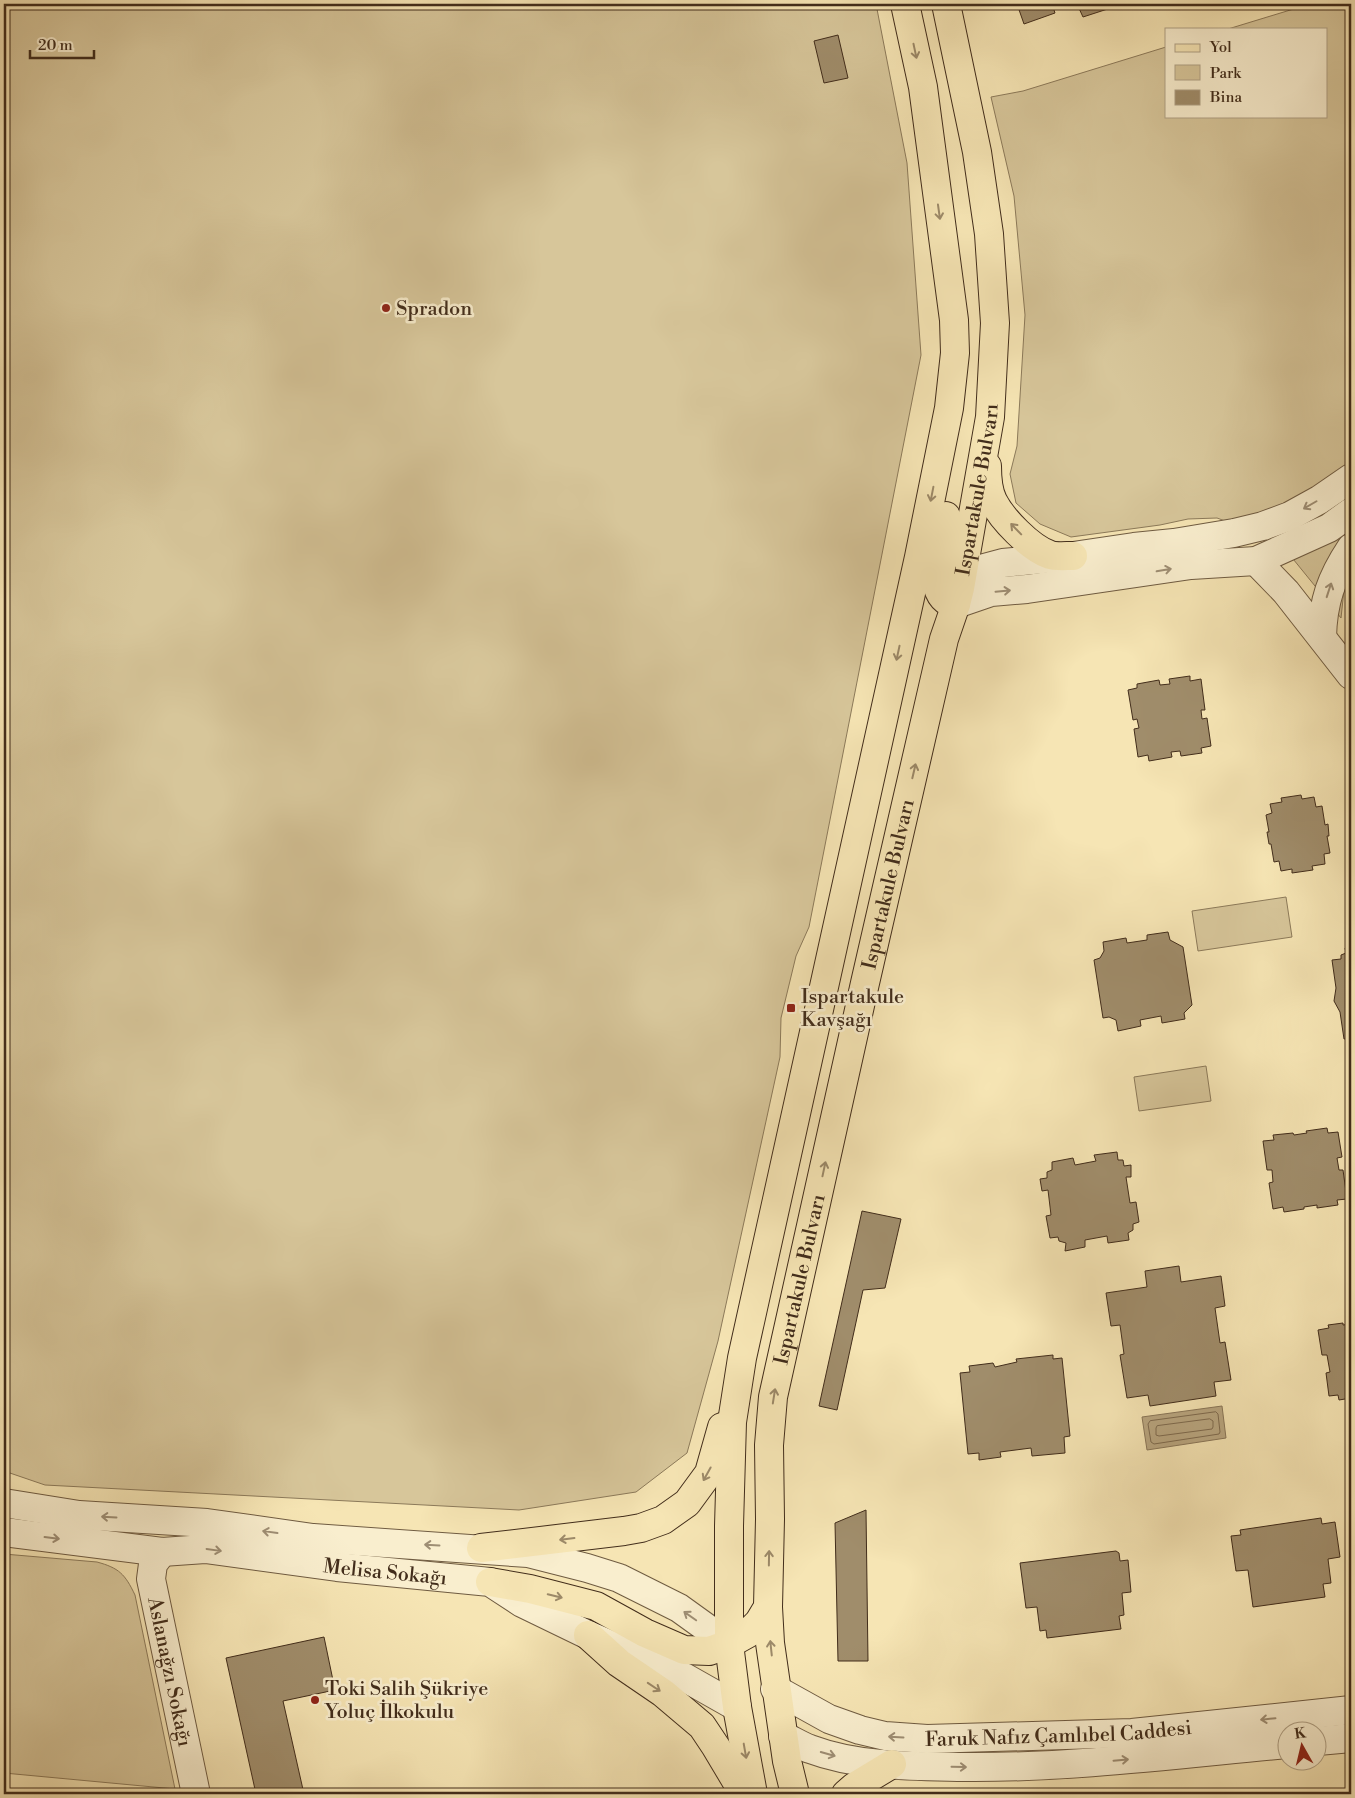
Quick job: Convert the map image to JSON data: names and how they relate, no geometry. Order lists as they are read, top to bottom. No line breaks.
{"streets":{"main road":["Ispartakule Bulvarı"],"street":["Melisa Sokağı","Aslanağzı Sokağı","Faruk Nafız Çamlıbel Caddesi"]},"crossings":[["Ispartakule Bulvarı","Melisa Sokağı"],["Ispartakule Bulvarı","Faruk Nafız Çamlıbel Caddesi"],["Melisa Sokağı","Aslanağzı Sokağı"]],"places":{"other":["Spradon","Toki Salih Şükriye Yoluç İlkokulu"],"transit":["Ispartakule Kavşağı"]},"legend":["Yol","Park","Bina"],"scale_bar":"20 m","north":"top"}
